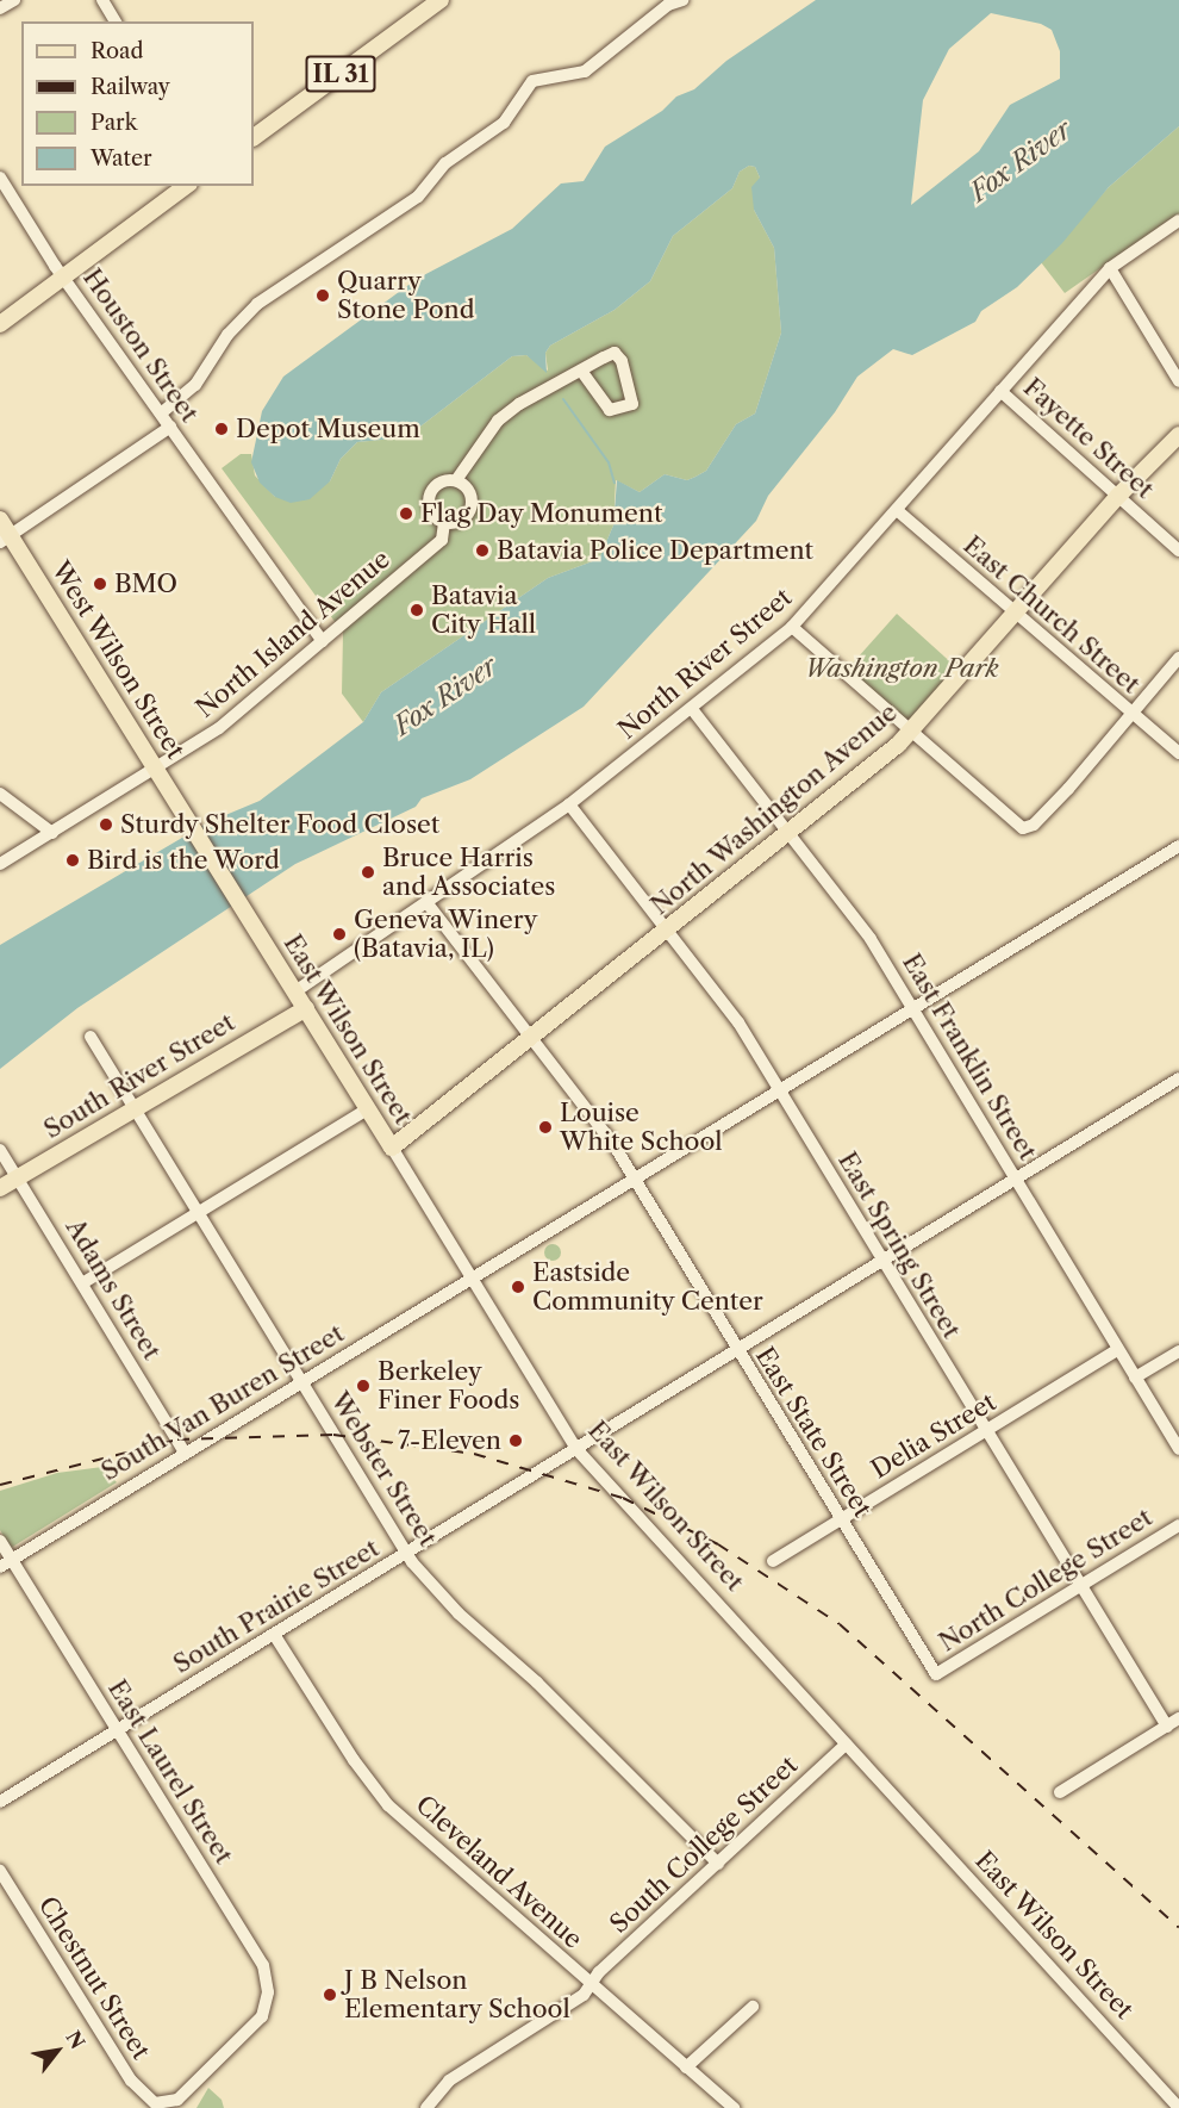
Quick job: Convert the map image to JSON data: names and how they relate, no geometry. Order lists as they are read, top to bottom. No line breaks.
{"streets":{"main road":["IL 31","West Wilson Street","North Washington Avenue","East Wilson Street","South River Street"],"street":["Houston Street","Fayette Street","East Church Street","North Island Avenue","North River Street","East Franklin Street","East Spring Street","Adams Street","South Van Buren Street","East State Street","Delia Street","Webster Street","North College Street","South Prairie Street","East Laurel Street","South College Street","Cleveland Avenue","Chestnut Street"]},"crossings":[["Houston Street","North Island Avenue"],["Fayette Street","North River Street"],["Fayette Street","North Washington Avenue"],["East Church Street","North River Street"],["East Church Street","North Washington Avenue"],["North Island Avenue","West Wilson Street"],["West Wilson Street","East Wilson Street"],["North River Street","East Wilson Street"],["North River Street","East Franklin Street"],["North River Street","East Spring Street"],["North River Street","East State Street"],["North Washington Avenue","East Wilson Street"],["North Washington Avenue","East Franklin Street"],["North Washington Avenue","East Spring Street"],["North Washington Avenue","East State Street"],["East Wilson Street","South River Street"],["East Wilson Street","South Van Buren Street"],["East Wilson Street","South Prairie Street"],["East Wilson Street","South College Street"],["East Franklin Street","South Van Buren Street"],["East Franklin Street","Delia Street"],["East Franklin Street","South Prairie Street"],["South River Street","Adams Street"],["South River Street","Webster Street"],["East Spring Street","South Van Buren Street"],["East Spring Street","Delia Street"],["East Spring Street","North College Street"],["East Spring Street","South Prairie Street"],["Adams Street","South Van Buren Street"],["South Van Buren Street","East State Street"],["South Van Buren Street","Webster Street"],["South Van Buren Street","East Laurel Street"],["East State Street","Delia Street"],["East State Street","North College Street"],["East State Street","South Prairie Street"],["Webster Street","South Prairie Street"],["Webster Street","South College Street"],["South Prairie Street","East Laurel Street"],["South Prairie Street","Cleveland Avenue"],["East Laurel Street","Chestnut Street"],["South College Street","Cleveland Avenue"]],"water":["Fox River"],"parks":["Washington Park"],"places":["Quarry Stone Pond","Depot Museum","Flag Day Monument","Batavia Police Department","BMO","Batavia City Hall","Sturdy Shelter Food Closet","Bird is the Word","Bruce Harris and Associates","Geneva Winery (Batavia, IL)","Louise White School","Eastside Community Center","Berkeley Finer Foods","7-Eleven","J B Nelson Elementary School"],"legend":["Road","Railway","Park","Water"],"north":"top right"}
